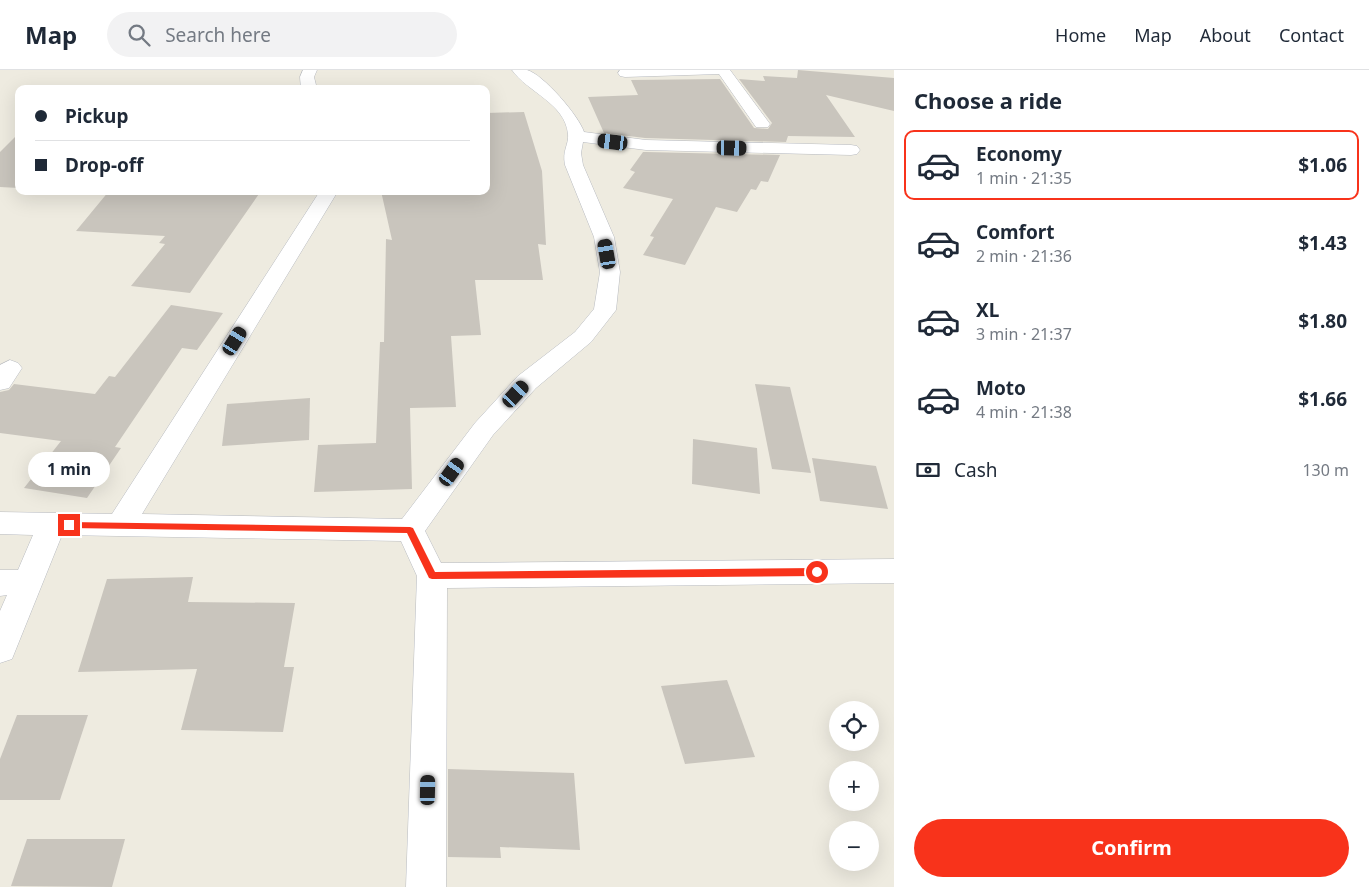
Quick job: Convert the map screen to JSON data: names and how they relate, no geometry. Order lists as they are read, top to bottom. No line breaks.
{"page":{"header":"Map","search":"Search here","nav":["Home","Map","About","Contact"],"heading":"Choose a ride","banner":["Pickup","Drop-off"],"list":[{"name":"Economy","note":"1 min · 21:35","value":"$1.06"},{"name":"Comfort","note":"2 min · 21:36","value":"$1.43"},{"name":"XL","note":"3 min · 21:37","value":"$1.80"},{"name":"Moto","note":"4 min · 21:38","value":"$1.66"}],"pay":["Cash","130 m"],"bubble":"1 min","map_buttons":["+","−"],"buttons":"Confirm"}}
